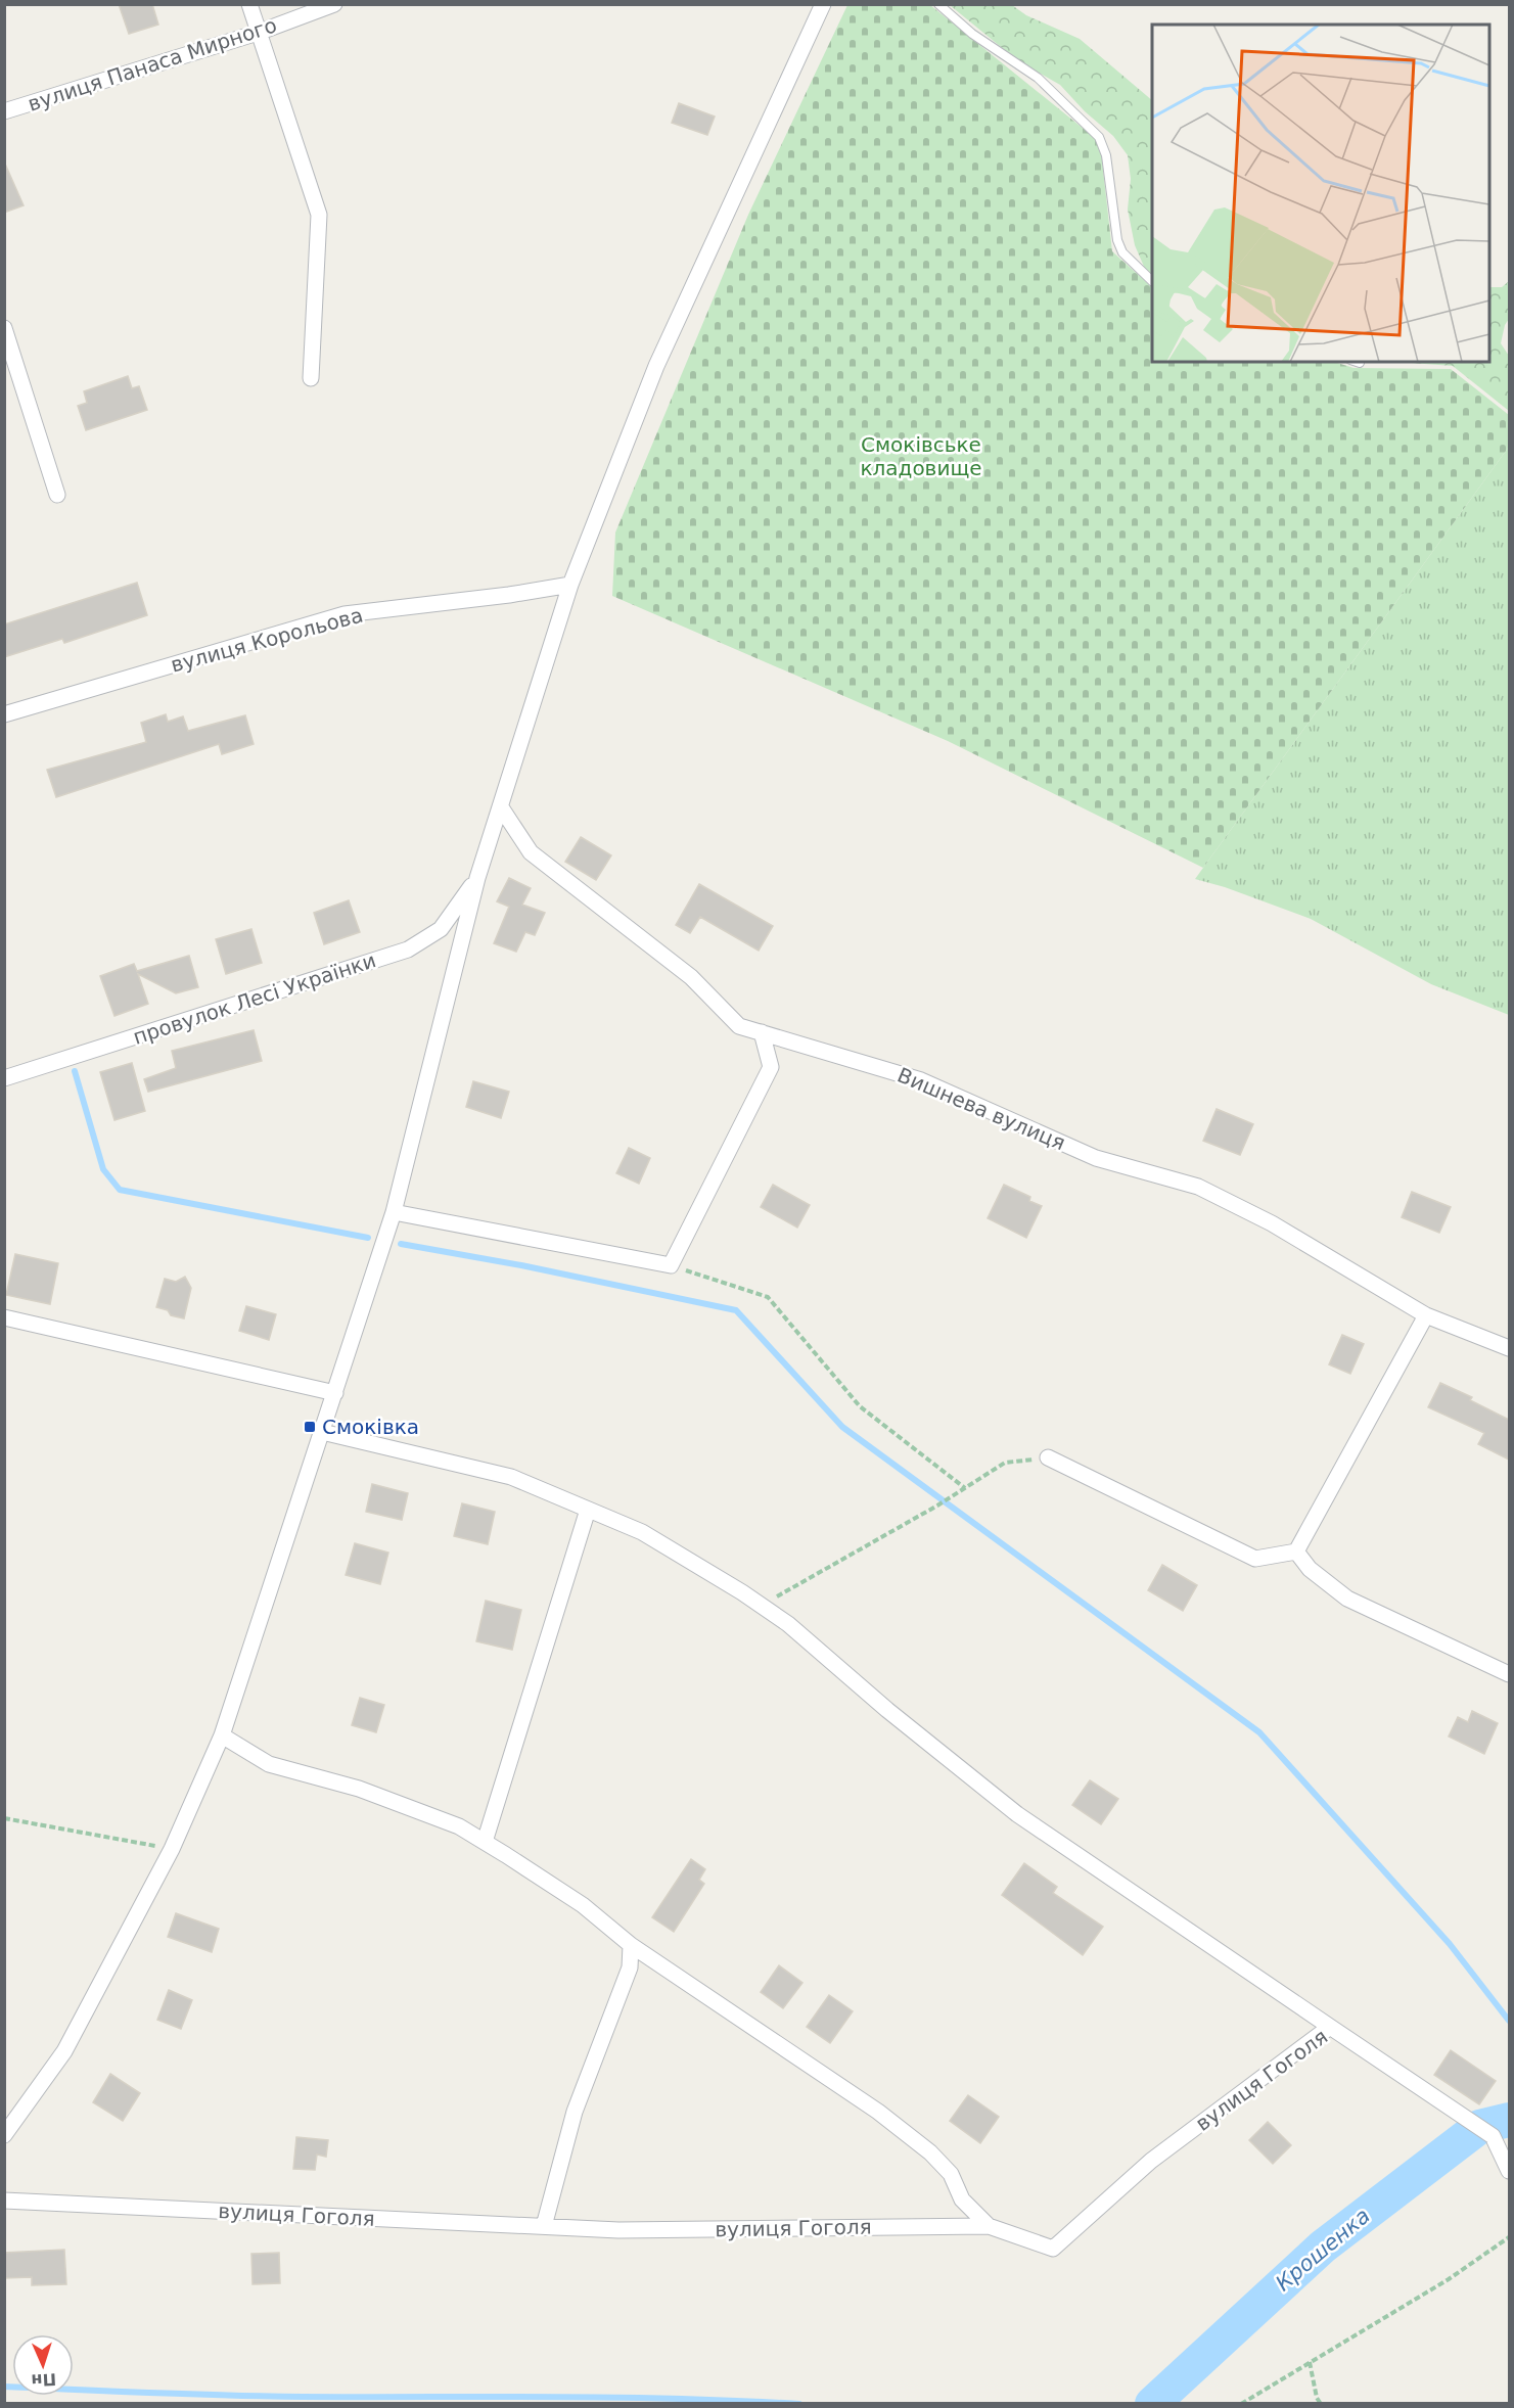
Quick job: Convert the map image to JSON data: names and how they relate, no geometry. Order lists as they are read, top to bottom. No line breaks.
{"streets":{"street":["вулиця Панаса Мирного","вулиця Корольова","провулок Лесі Українки","Вишнева вулиця","вулиця Гоголя"]},"water":["Крошенка"],"parks":["Смоківське кладовище"],"places":{"transit":["Смоківка"]},"north":"bottom"}
